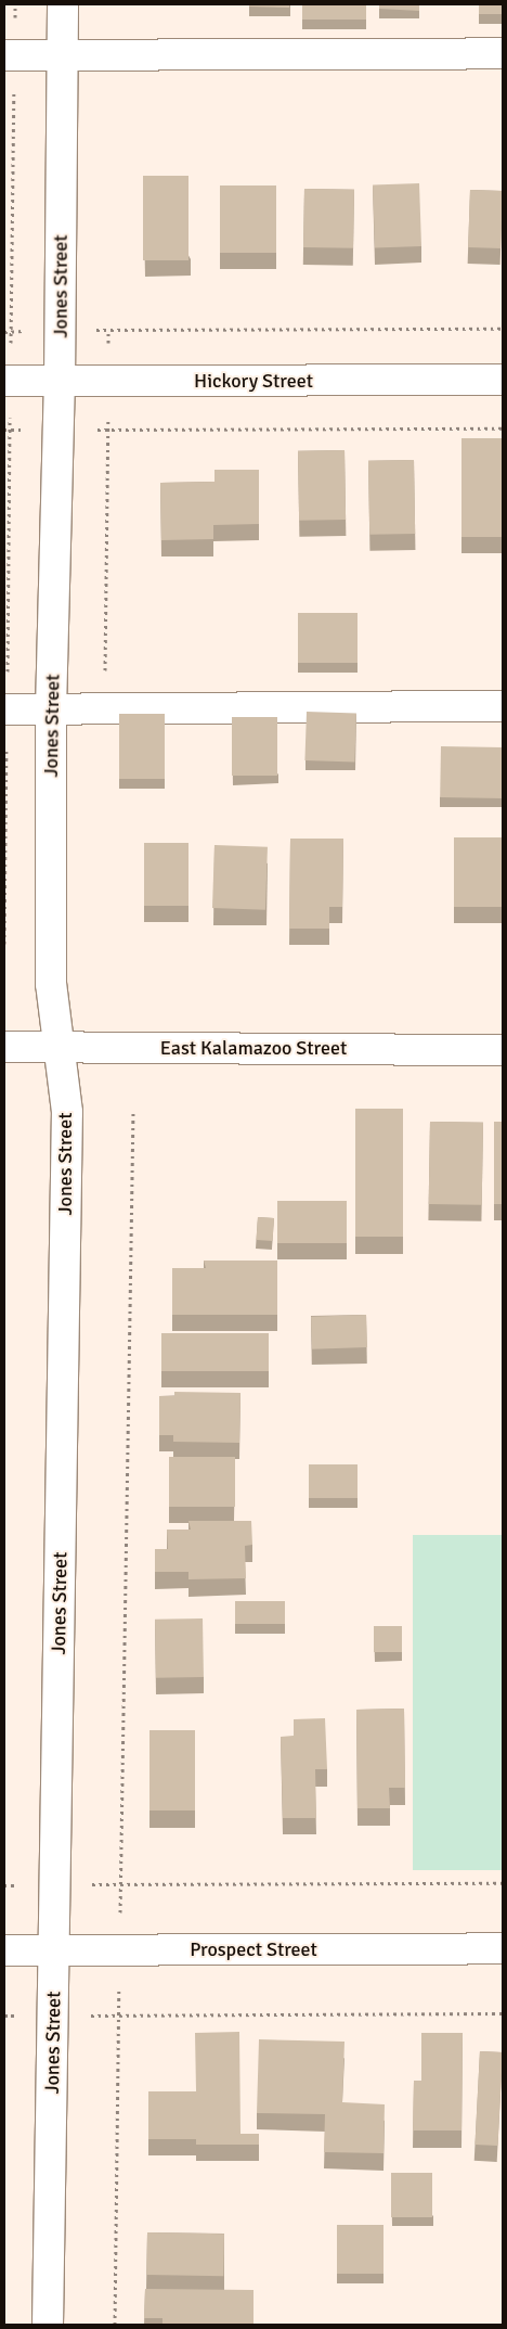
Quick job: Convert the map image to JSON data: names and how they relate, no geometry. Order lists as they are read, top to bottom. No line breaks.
{"streets":{"street":["Jones Street","Hickory Street","East Kalamazoo Street","Prospect Street"]},"crossings":[["Jones Street","Hickory Street"],["Jones Street","East Kalamazoo Street"],["Jones Street","Prospect Street"]]}
